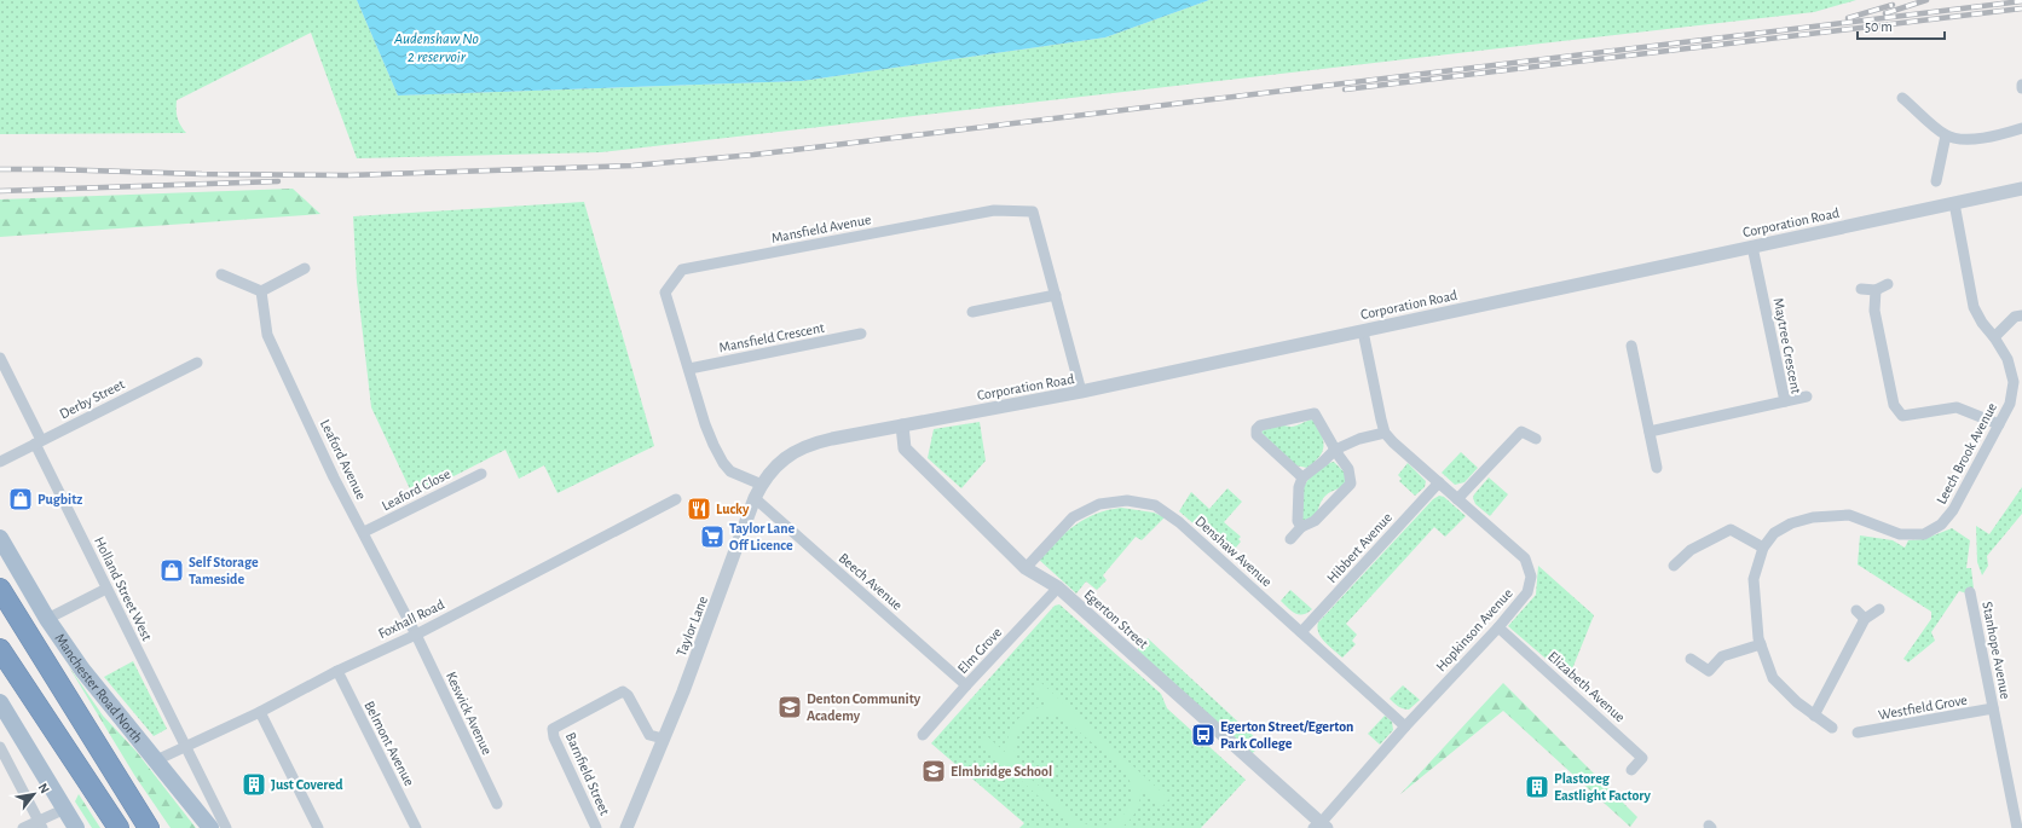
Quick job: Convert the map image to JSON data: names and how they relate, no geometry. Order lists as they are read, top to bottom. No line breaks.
{"streets":{"main road":["Manchester Road North"],"street":["Corporation Road","Mansfield Avenue","Mansfield Crescent","Maytree Crescent","Derby Street","Leech Brook Avenue","Leaford Avenue","Leaford Close","Hibbert Avenue","Denshaw Avenue","Beech Avenue","Holland Street West","Foxhall Road","Egerton Street","Taylor Lane","Hopkinson Avenue","Elm Grove","Stanhope Avenue","Elizabeth Avenue","Westfield Grove","Keswick Avenue","Belmont Avenue","Barnfield Street"]},"crossings":[["Corporation Road","Mansfield Avenue"],["Corporation Road","Maytree Crescent"],["Corporation Road","Leech Brook Avenue"],["Corporation Road","Egerton Street"],["Corporation Road","Taylor Lane"],["Mansfield Avenue","Mansfield Crescent"],["Mansfield Avenue","Taylor Lane"],["Derby Street","Holland Street West"],["Leaford Avenue","Leaford Close"],["Leaford Avenue","Foxhall Road"],["Leaford Avenue","Keswick Avenue"],["Hibbert Avenue","Denshaw Avenue"],["Hibbert Avenue","Hopkinson Avenue"],["Denshaw Avenue","Egerton Street"],["Denshaw Avenue","Hopkinson Avenue"],["Beech Avenue","Taylor Lane"],["Beech Avenue","Elm Grove"],["Holland Street West","Foxhall Road"],["Foxhall Road","Manchester Road North"],["Foxhall Road","Keswick Avenue"],["Foxhall Road","Belmont Avenue"],["Egerton Street","Hopkinson Avenue"],["Egerton Street","Elm Grove"],["Taylor Lane","Barnfield Street"],["Hopkinson Avenue","Elizabeth Avenue"],["Stanhope Avenue","Westfield Grove"]],"water":["Audenshaw No 2 reservoir"],"places":{"shop":["Pugbitz","Self Storage Tameside"],"restaurant":["Lucky"],"supermarket":["Taylor Lane Off Licence"],"school or university":["Denton Community Academy","Elmbridge School"],"bus stop":["Egerton Street/Egerton Park College"],"building":["Just Covered","Plastoreg Eastlight Factory"]},"scale_bar":"50 m","north":"top right"}
